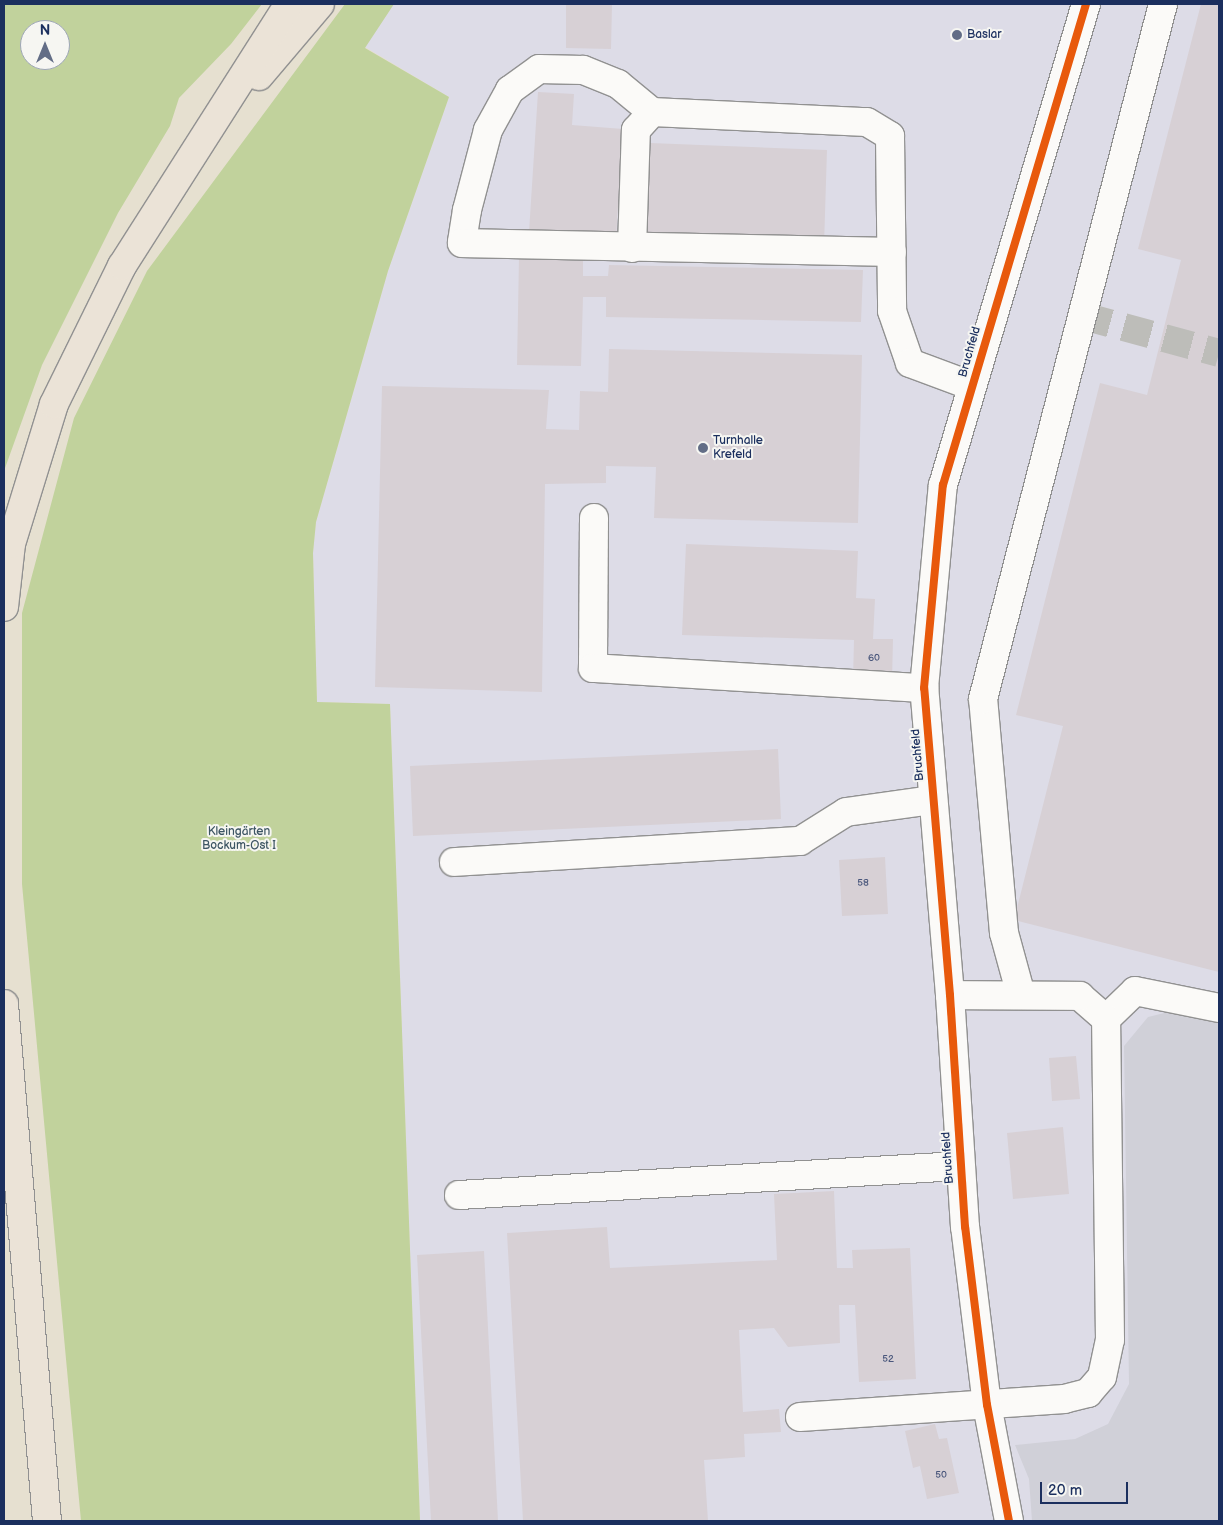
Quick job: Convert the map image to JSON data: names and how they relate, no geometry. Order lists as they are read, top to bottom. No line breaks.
{"streets":{"street":["Bruchfeld"]},"parks":["Kleingärten Bockum-Ost I"],"places":["Baslar","Turnhalle Krefeld"],"house_numbers":["60","58","52","50"],"scale_bar":"20 m","north":"top"}
